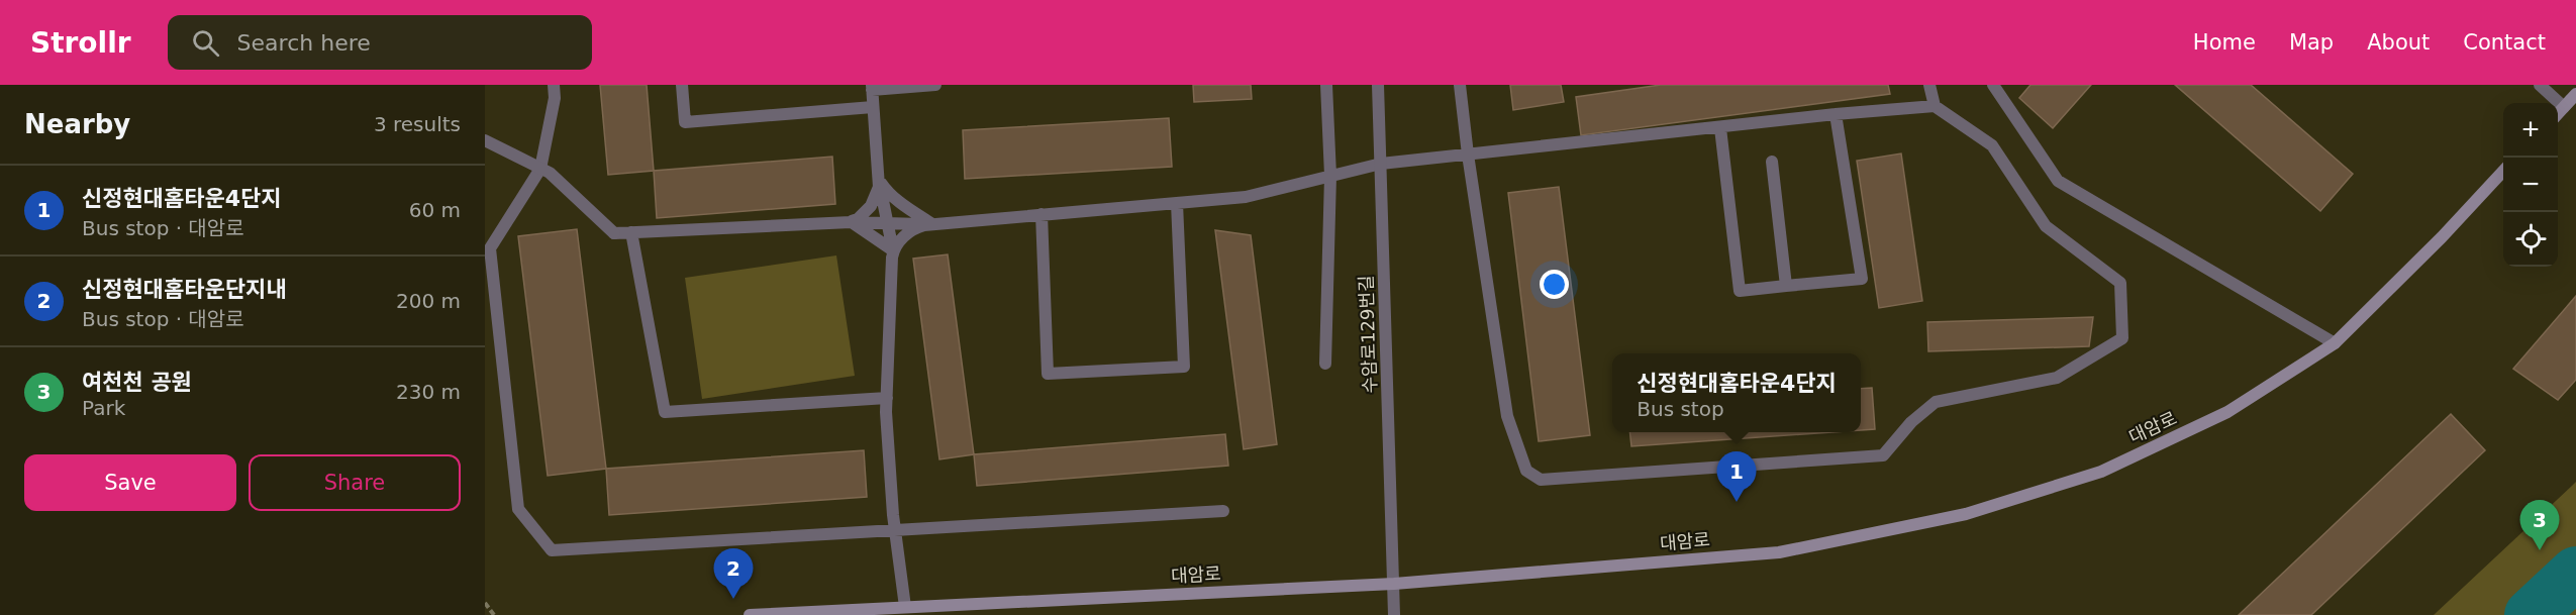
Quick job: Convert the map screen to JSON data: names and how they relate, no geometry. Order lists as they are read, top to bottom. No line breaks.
{"streets":{"street":["수암로129번길","대암로"]},"crossings":[["수암로129번길","대암로"]],"page":{"header":"Strollr","search":"Search here","nav":["Home","Map","About","Contact"],"heading":["Nearby","3 results"],"map_buttons":["+","−"],"list":[{"mark":"1","name":"신정현대홈타운4단지","note":"Bus stop · 대암로","value":"60 m"},{"mark":"2","name":"신정현대홈타운단지내","note":"Bus stop · 대암로","value":"200 m"},{"mark":"3","name":"여천천 공원","note":"Park","value":"230 m"}],"popup":["신정현대홈타운4단지","Bus stop"],"buttons":["Save","Share"],"pins":["1","3","2"]}}
